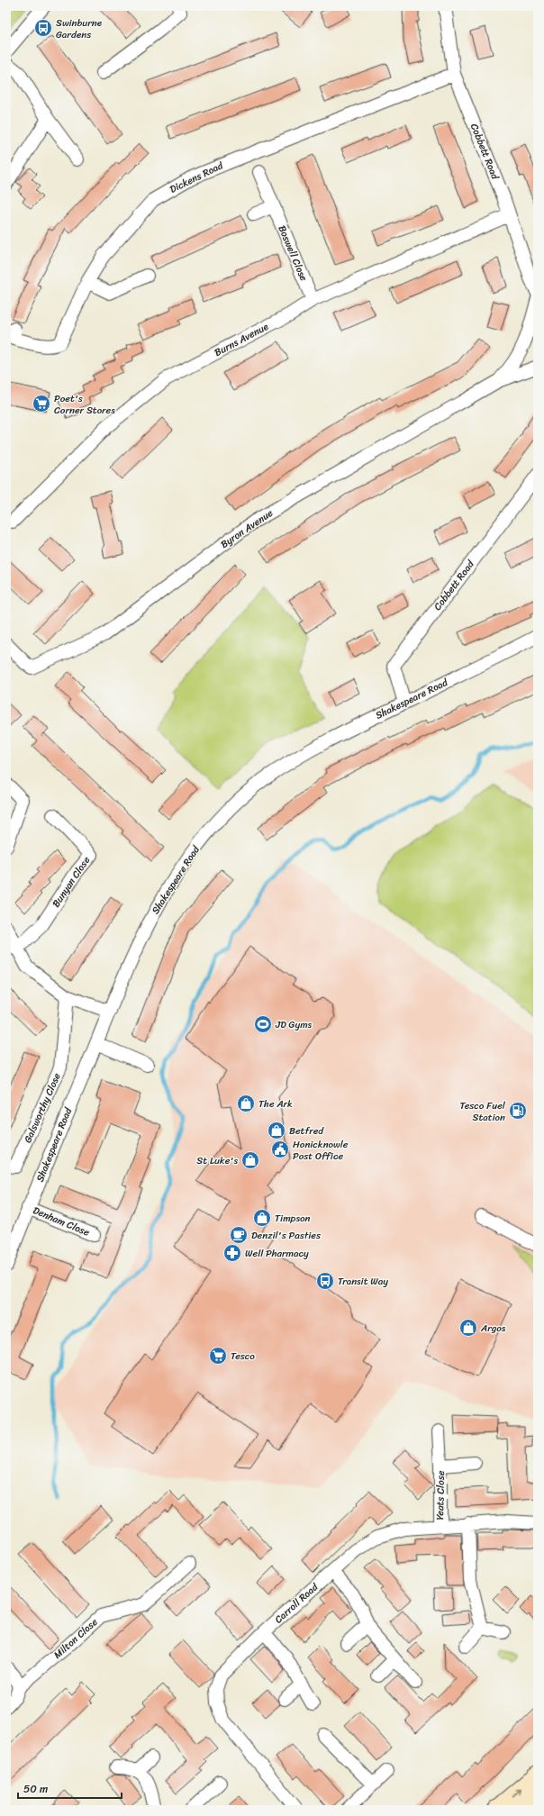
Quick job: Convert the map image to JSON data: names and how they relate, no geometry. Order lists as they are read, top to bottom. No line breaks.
{"streets":{"street":["Cobbett Road","Dickens Road","Boswell Close","Burns Avenue","Byron Avenue","Shakespeare Road","Bunyan Close","Galsworthy Close","Denham Close","Yeats Close","Carroll Road","Milton Close"]},"crossings":[["Cobbett Road","Dickens Road"],["Cobbett Road","Burns Avenue"],["Cobbett Road","Shakespeare Road"],["Boswell Close","Burns Avenue"],["Shakespeare Road","Denham Close"],["Yeats Close","Carroll Road"]],"places":{"bus stop":["Swinburne Gardens","Transit Way"],"supermarket":["Poet's Corner Stores","Tesco"],"sports":["JD Gyms"],"shop":["The Ark","Betfred","St Luke's","Timpson","Argos"],"fuel station":["Tesco Fuel Station"],"public building":["Honicknowle Post Office"],"cafe":["Denzil's Pasties"],"pharmacy":["Well Pharmacy"]},"scale_bar":"50 m"}
